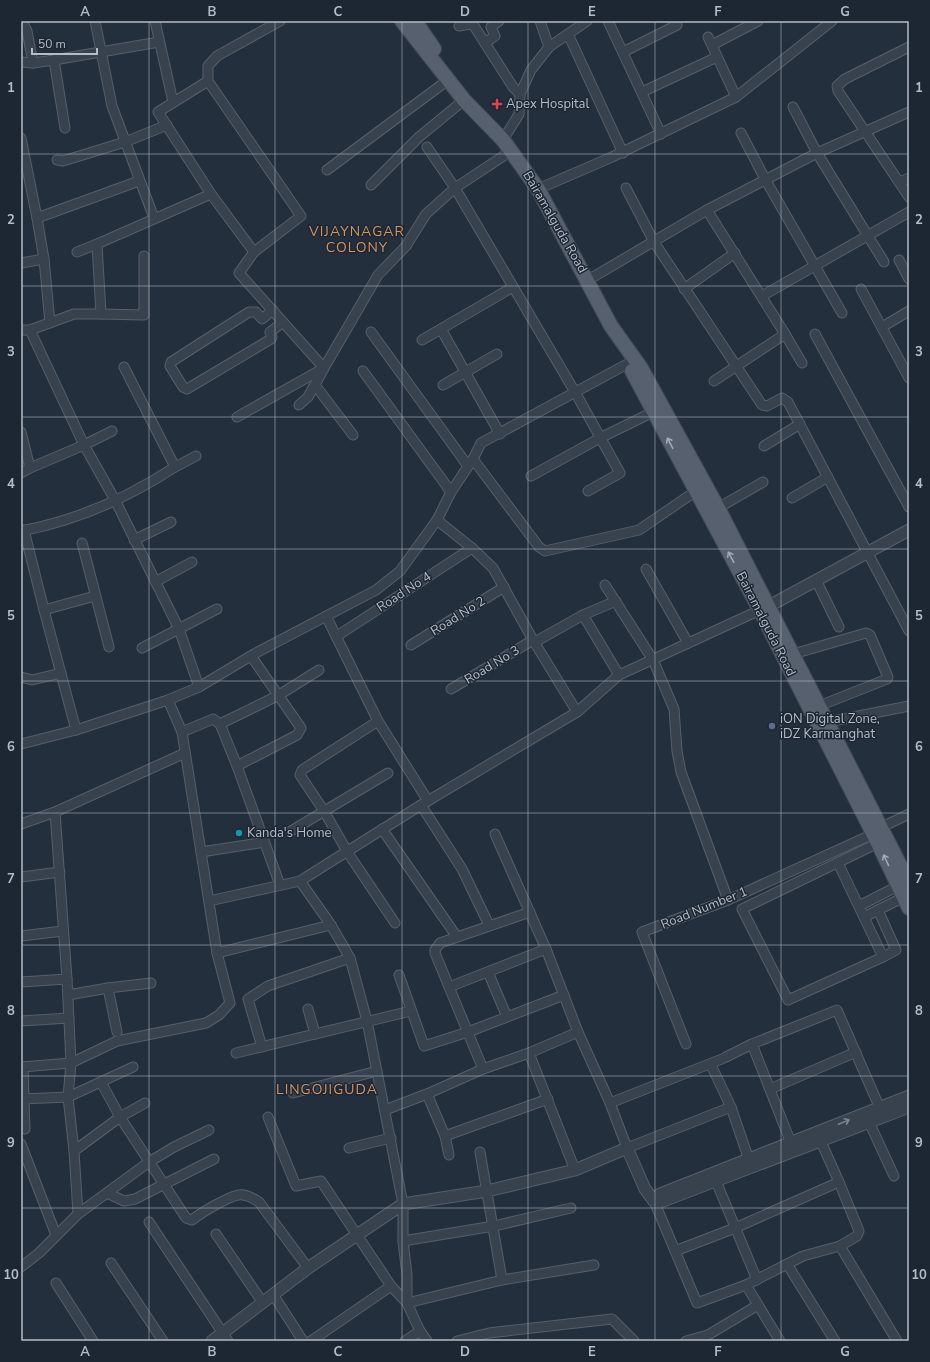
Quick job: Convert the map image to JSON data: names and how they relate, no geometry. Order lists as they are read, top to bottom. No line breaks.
{"streets":{"main road":["Bairamalguda Road"],"street":["Road No 4","Road No 2","Road No 3","Road Number 1"]},"crossings":[["Bairamalguda Road","Road Number 1"]],"districts":["VIJAYNAGAR COLONY","LINGOJIGUDA"],"places":{"health":["Apex Hospital"],"other":["iON Digital Zone, iDZ Karmanghat","Kanda's Home"]},"scale_bar":"50 m","grid":{"columns":["A","B","C","D","E","F","G"],"rows":["1","2","3","4","5","6","7","8","9","10"]}}
